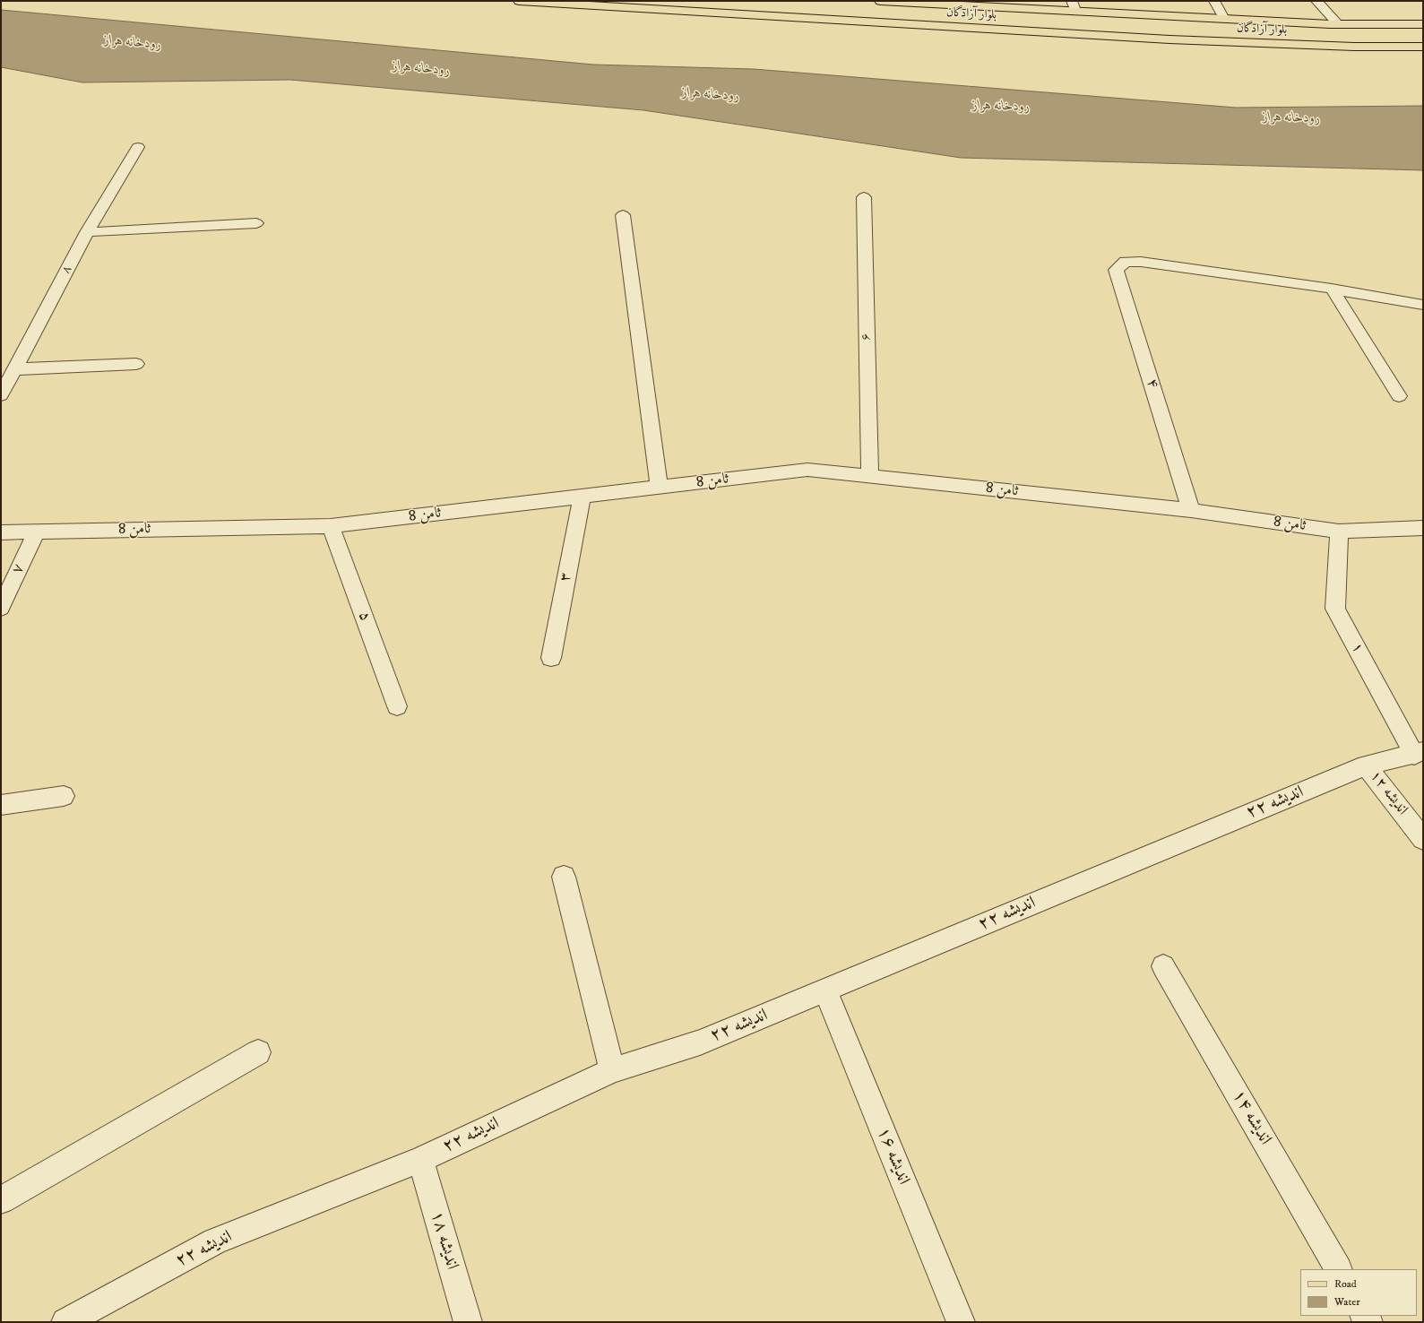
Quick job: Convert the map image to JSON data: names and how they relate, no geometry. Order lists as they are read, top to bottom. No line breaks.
{"streets":{"main road":["بلوار آزادگان"],"street":["۸","۶","۴","ثامن 8","۷","۳","۵","۱","اندیشه ۱۲","اندیشه ۲۲","اندیشه ۱۴","اندیشه ۱۶","اندیشه ۱۸"]},"crossings":[["۶","ثامن 8"],["۴","ثامن 8"],["ثامن 8","۷"],["ثامن 8","۳"],["ثامن 8","۵"],["ثامن 8","۱"],["۱","اندیشه ۲۲"],["اندیشه ۱۲","اندیشه ۲۲"],["اندیشه ۲۲","اندیشه ۱۶"],["اندیشه ۲۲","اندیشه ۱۸"]],"water":["رودخانه هراز"],"legend":["Road","Water"]}
